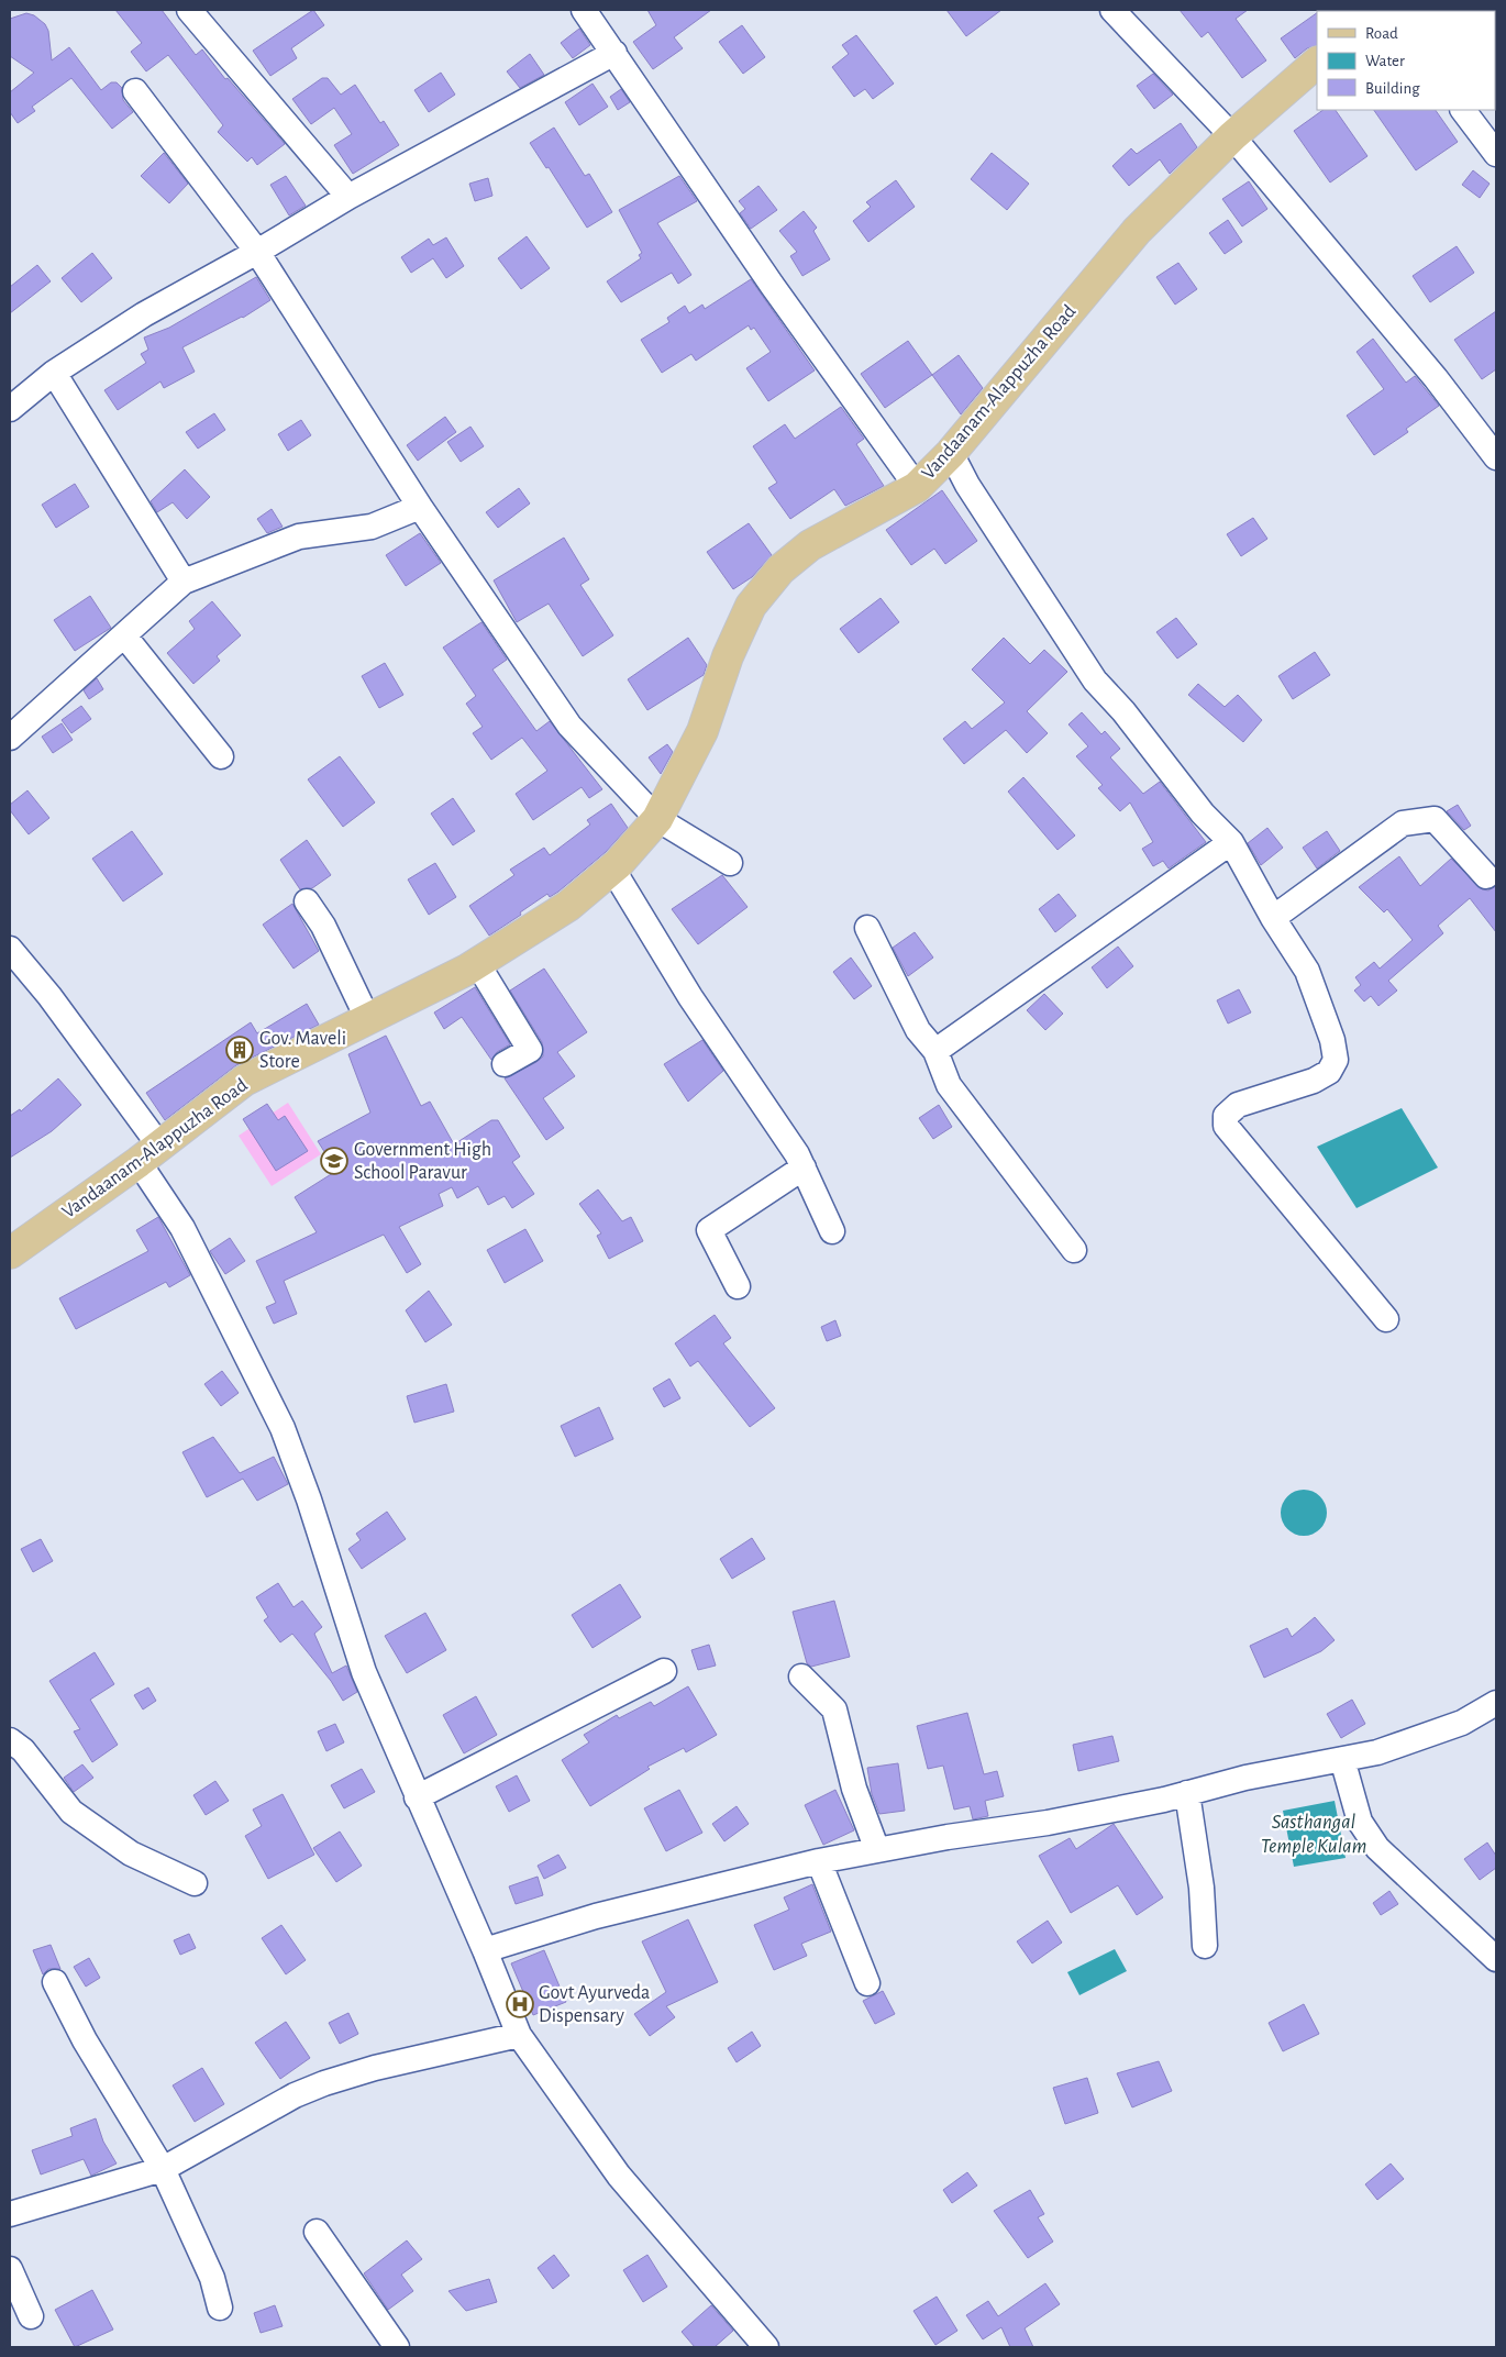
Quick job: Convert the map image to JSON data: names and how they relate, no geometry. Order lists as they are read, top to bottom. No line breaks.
{"streets":{"main road":["Vandaanam-Alappuzha Road"]},"water":["Sasthangal Temple Kulam"],"places":{"building":["Gov. Maveli Store"],"school or university":["Government High School Paravur"],"hospital":["Govt Ayurveda Dispensary"]},"legend":["Road","Water","Building"]}
